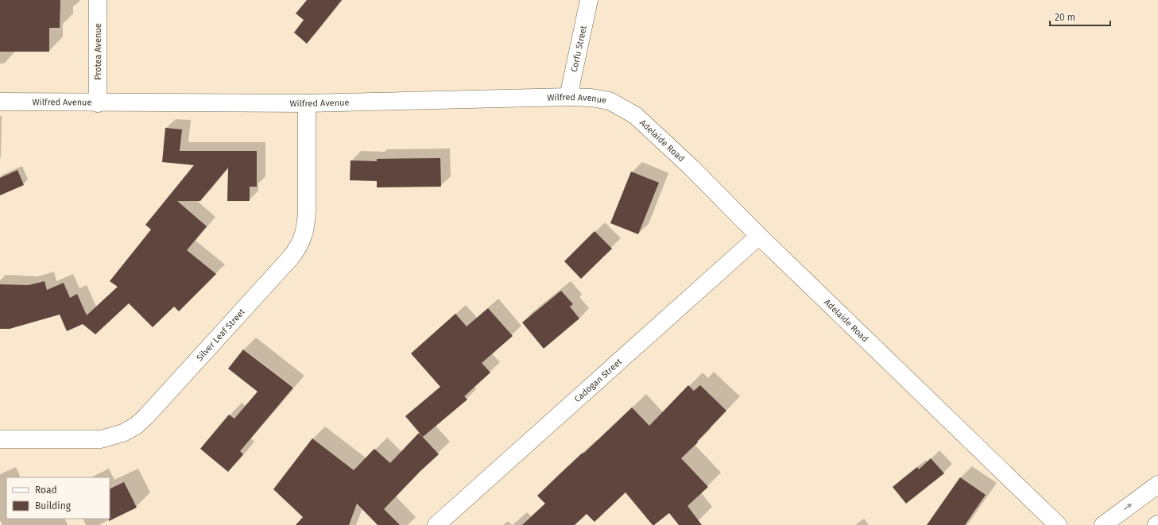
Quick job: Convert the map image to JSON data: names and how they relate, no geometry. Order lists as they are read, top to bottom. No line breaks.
{"streets":{"street":["Corfu Street","Protea Avenue","Wilfred Avenue","Adelaide Road","Silver Leaf Street","Cadogan Street"]},"crossings":[["Corfu Street","Wilfred Avenue"],["Protea Avenue","Wilfred Avenue"],["Wilfred Avenue","Adelaide Road"],["Wilfred Avenue","Silver Leaf Street"],["Adelaide Road","Cadogan Street"]],"legend":["Road","Building"],"scale_bar":"20 m"}
